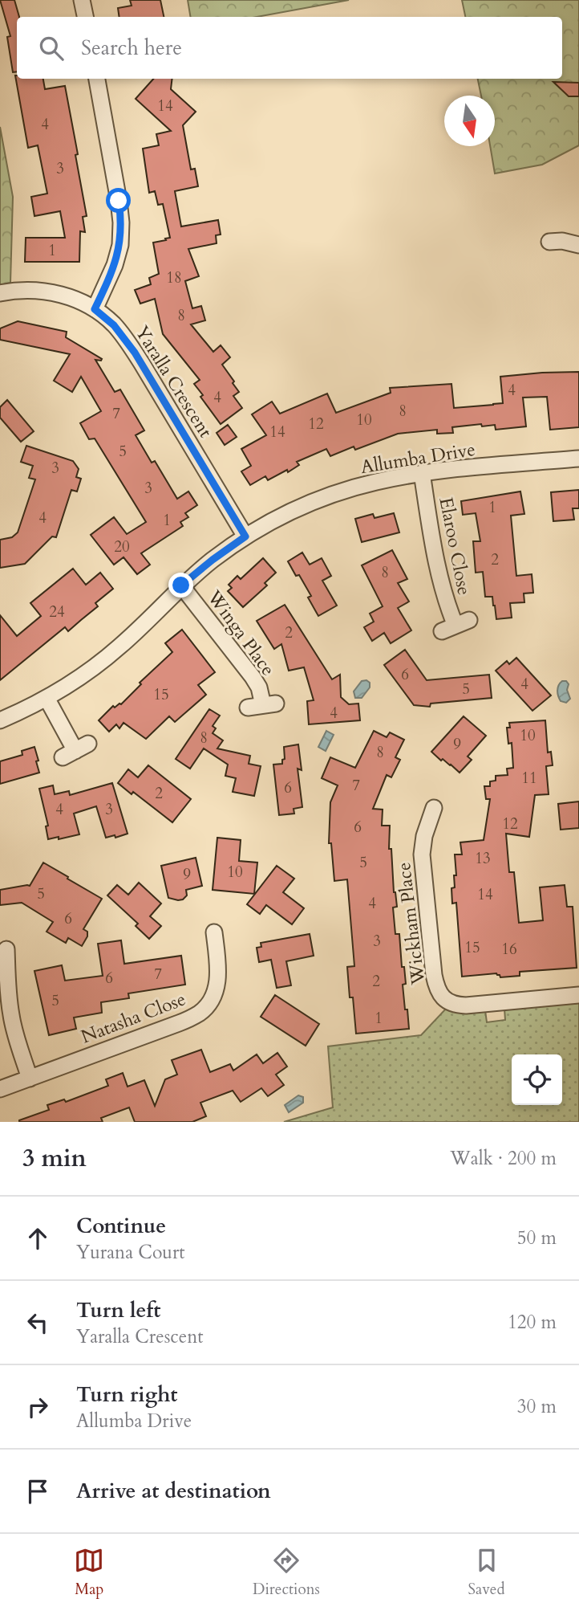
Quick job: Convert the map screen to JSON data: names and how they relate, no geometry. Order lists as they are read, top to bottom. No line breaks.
{"streets":{"street":["Yaralla Crescent","Allumba Drive","Elaroo Close","Winga Place","Wickham Place","Natasha Close"]},"crossings":[["Yaralla Crescent","Allumba Drive"],["Allumba Drive","Elaroo Close"],["Allumba Drive","Winga Place"]],"house_numbers":["14","4","3","1","18","8","4","4","8","7","10","12","14","5","3","3","1","4","1","20","2","8","24","2","6","4","5","15","4","10","8","9","8","11","7","6","2","4","3","12","6","13","5","10","9","5","14","4","6","3","15","16","7","6","2","5","1"],"north":"bottom","page":{"search":"Search here","heading":["3 min","Walk · 200 m"],"list":[["Continue","Yurana Court","50 m"],["Turn left","Yaralla Crescent","120 m"],["Turn right","Allumba Drive","30 m"],"Arrive at destination"],"nav":["Map","Directions","Saved"]}}
